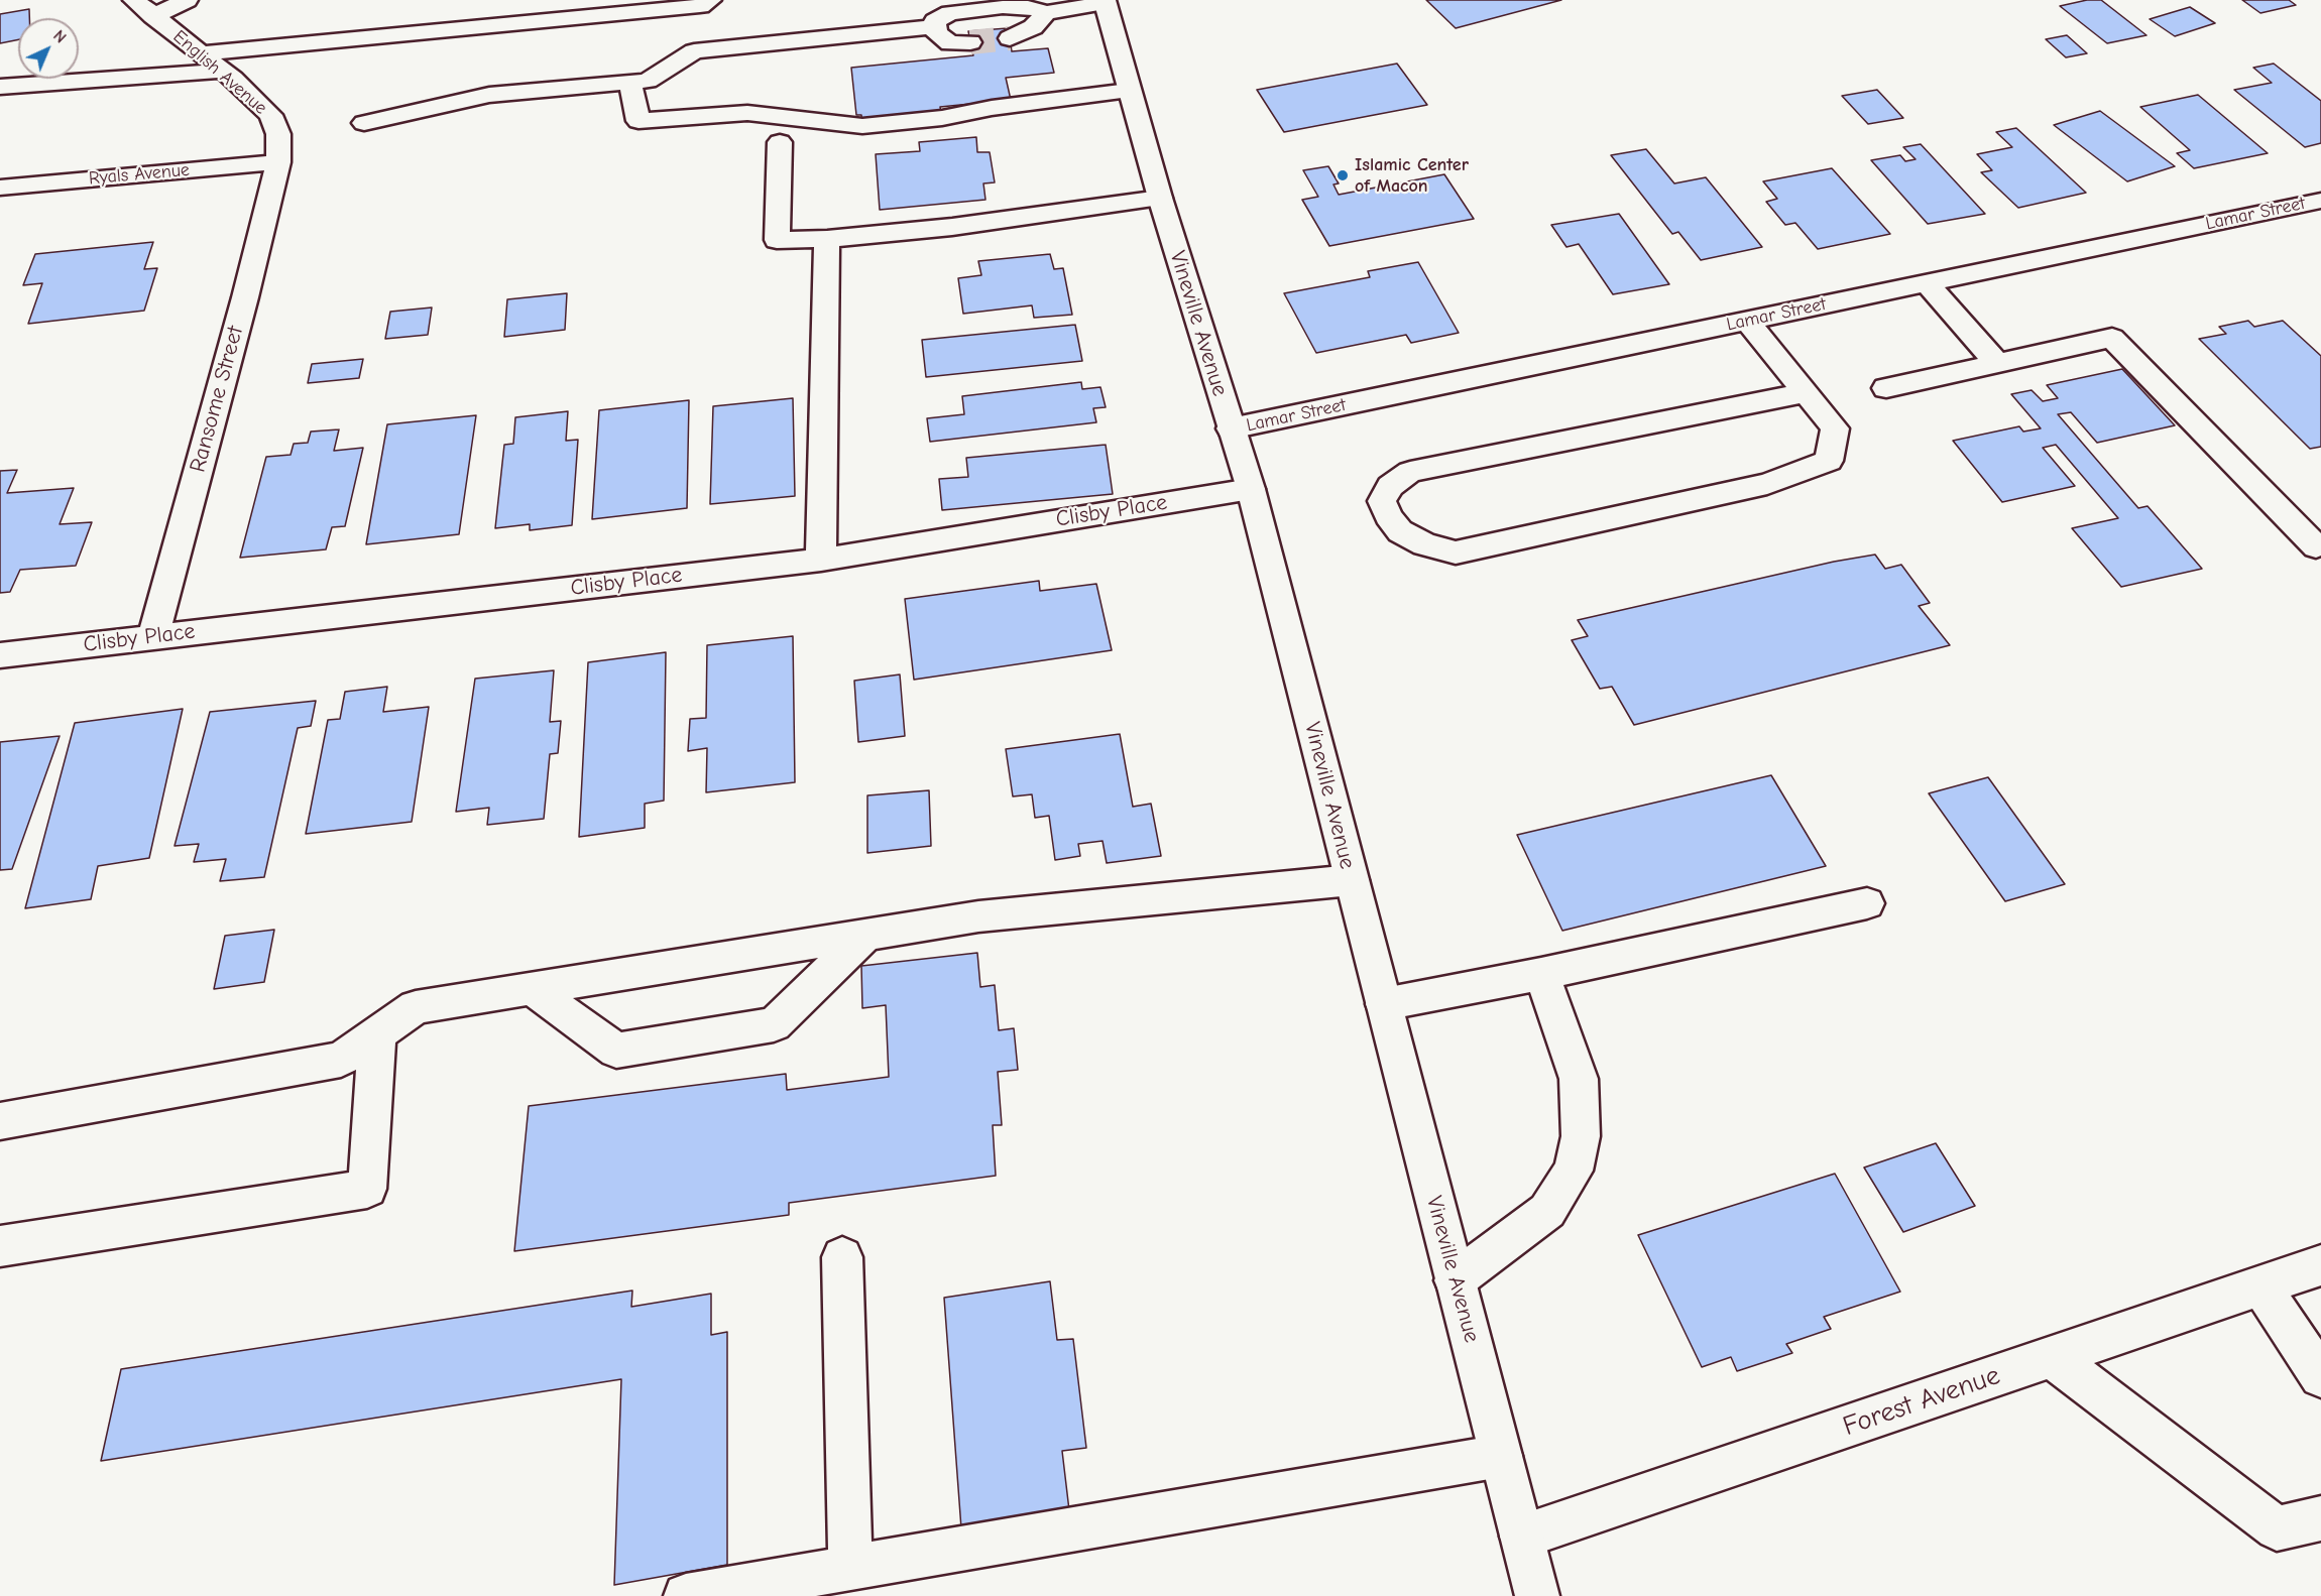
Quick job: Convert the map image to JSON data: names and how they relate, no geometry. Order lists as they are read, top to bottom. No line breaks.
{"streets":{"street":["English Avenue","Ryals Avenue","Lamar Street","Vineville Avenue","Ransome Street","Clisby Place","Forest Avenue"]},"crossings":[["English Avenue","Ryals Avenue"],["English Avenue","Ransome Street"],["Ryals Avenue","Ransome Street"],["Lamar Street","Vineville Avenue"],["Vineville Avenue","Clisby Place"],["Vineville Avenue","Forest Avenue"],["Ransome Street","Clisby Place"]],"places":["Islamic Center of Macon"],"north":"top right"}
